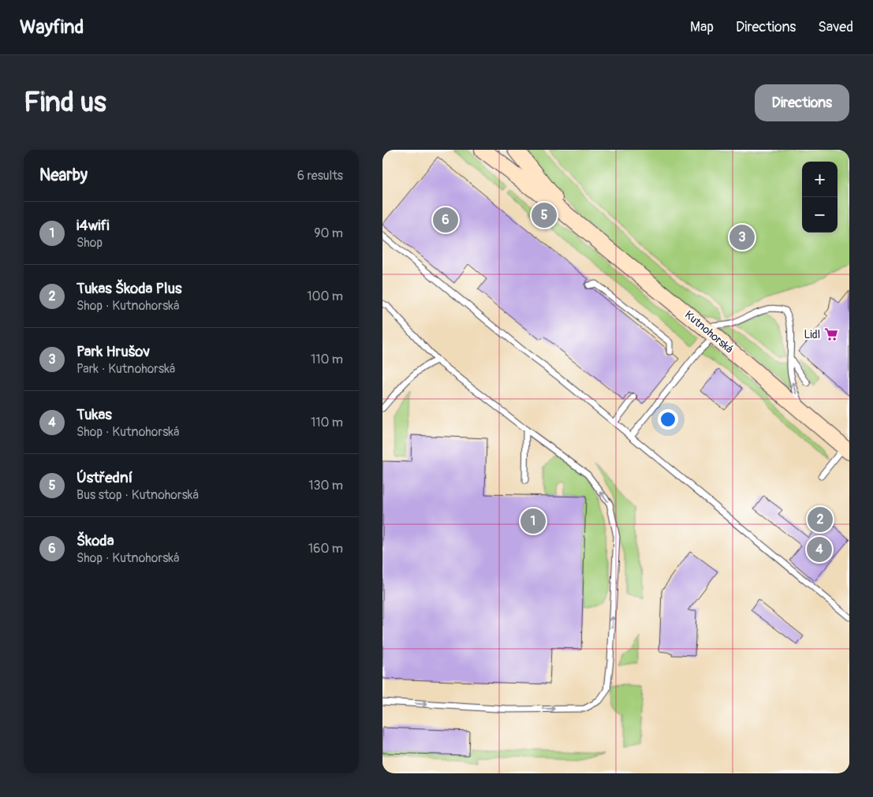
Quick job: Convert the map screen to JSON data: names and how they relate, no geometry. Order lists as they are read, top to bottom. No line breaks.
{"streets":{"main road":["Kutnohorská"]},"places":{"supermarket":["Lidl"]},"page":{"header":"Wayfind","nav":["Map","Directions","Saved"],"buttons":"Directions","title":"Find us","heading":["Nearby","6 results"],"map_buttons":["+","−"],"list":[{"mark":"1","name":"i4wifi","note":"Shop","value":"90 m"},{"mark":"2","name":"Tukas Škoda Plus","note":"Shop · Kutnohorská","value":"100 m"},{"mark":"3","name":"Park Hrušov","note":"Park · Kutnohorská","value":"110 m"},{"mark":"4","name":"Tukas","note":"Shop · Kutnohorská","value":"110 m"},{"mark":"5","name":"Ústřední","note":"Bus stop · Kutnohorská","value":"130 m"},{"mark":"6","name":"Škoda","note":"Shop · Kutnohorská","value":"160 m"}],"pins":["5","6","3","2","1","4"]}}
